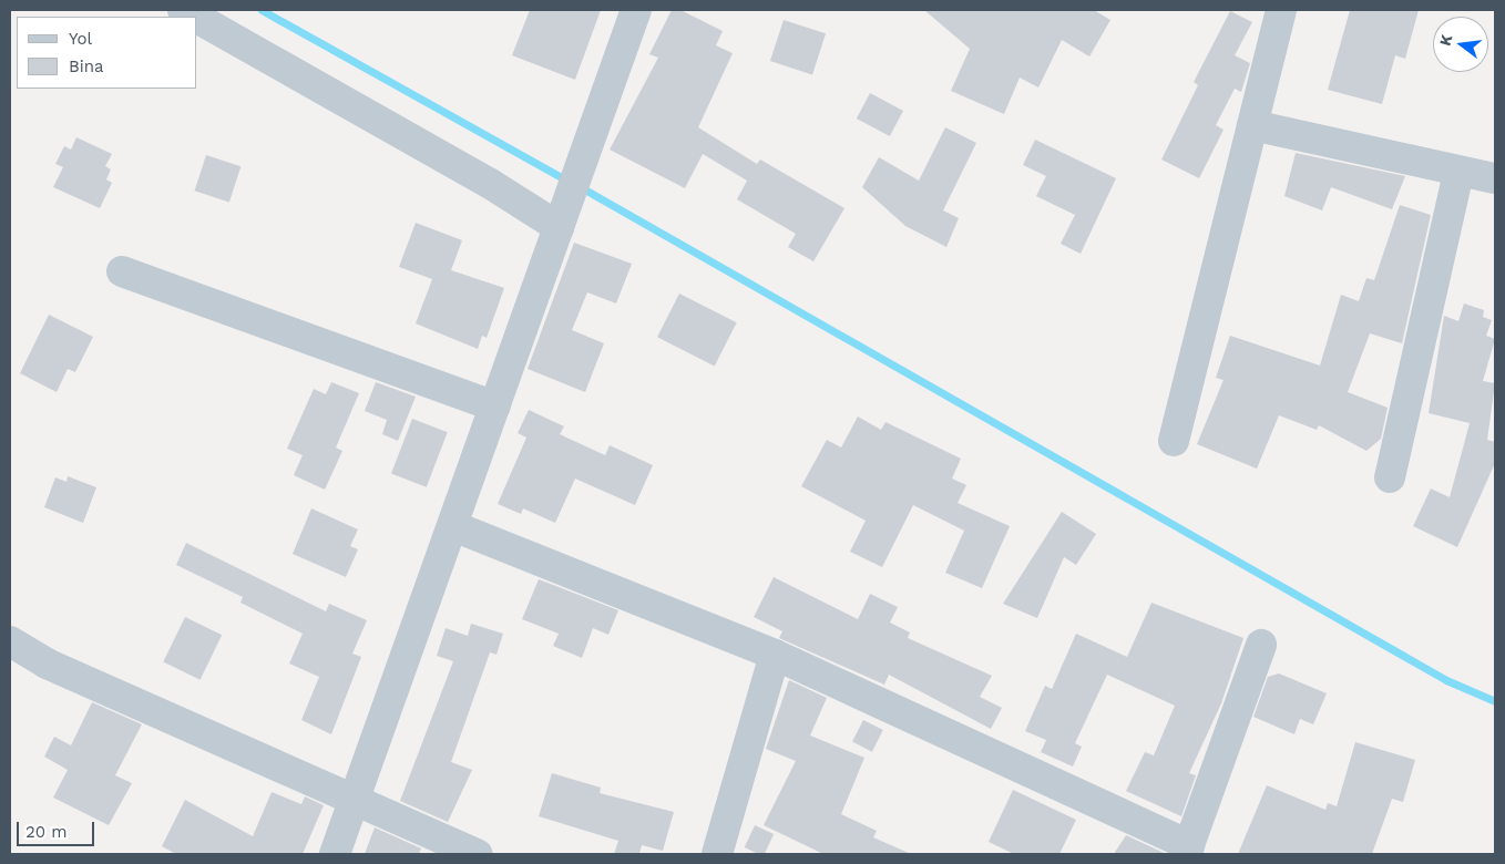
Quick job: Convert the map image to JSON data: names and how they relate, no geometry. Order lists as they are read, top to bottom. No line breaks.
{"legend":["Yol","Bina"],"scale_bar":"20 m","north":"left"}
